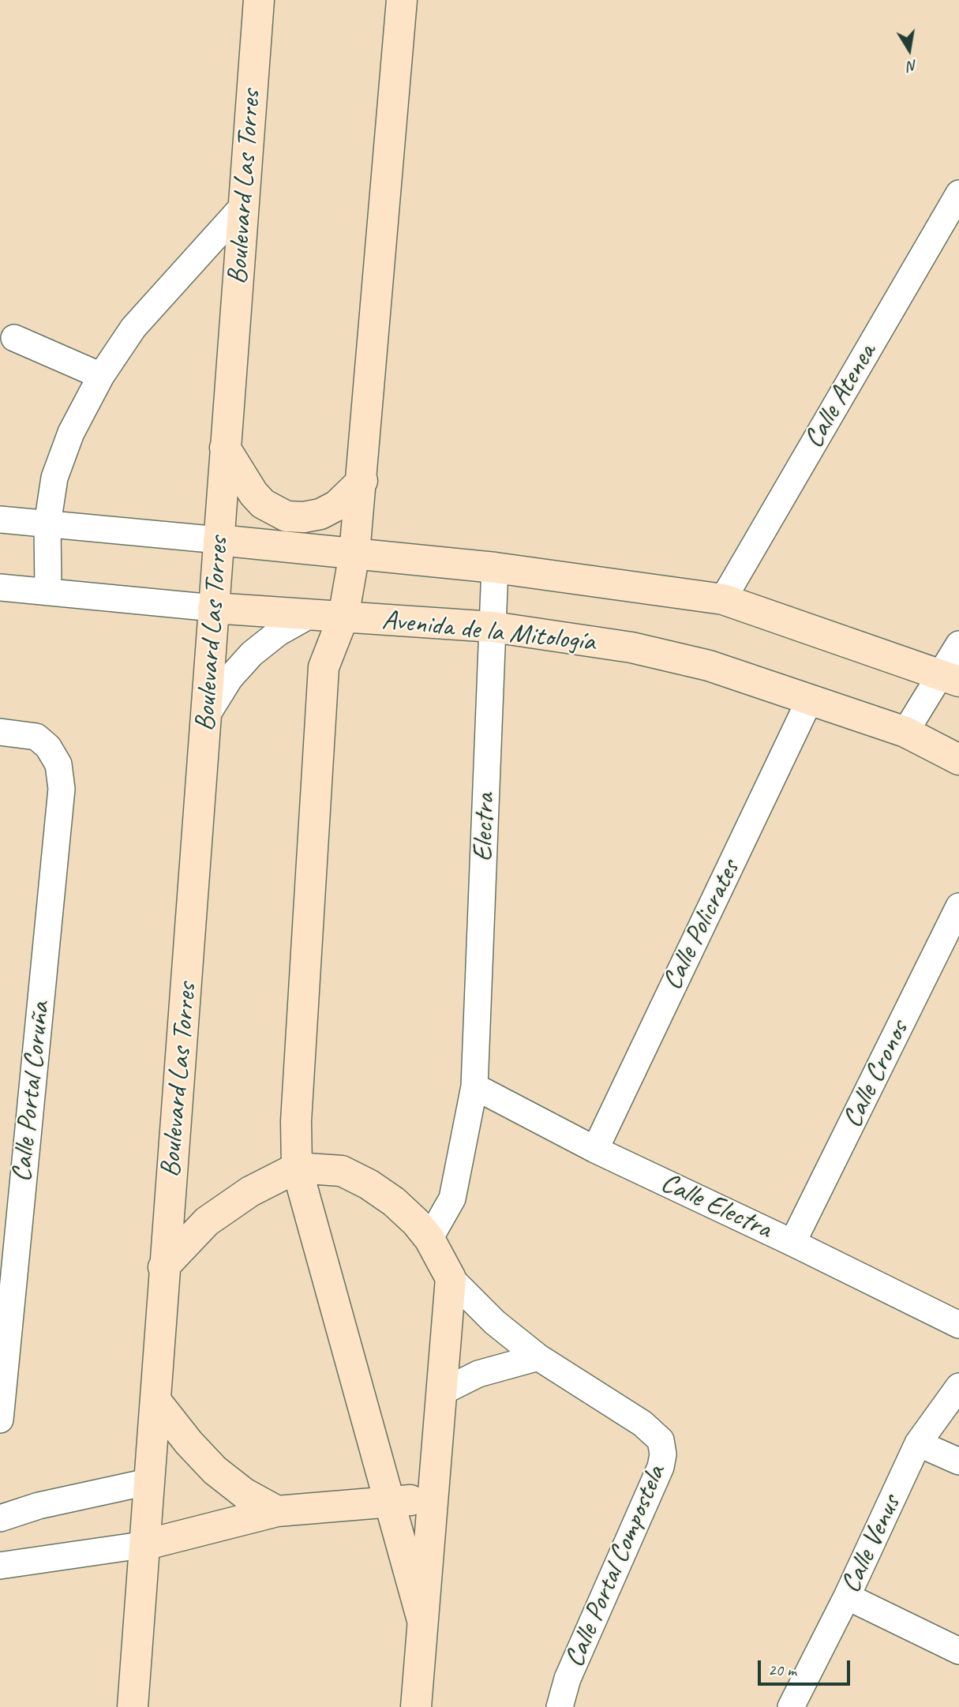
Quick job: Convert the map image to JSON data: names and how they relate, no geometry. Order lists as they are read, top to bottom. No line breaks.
{"streets":{"main road":["Boulevard Las Torres","Avenida de la Mitología"],"street":["Calle Atenea","Electra","Calle Policrates","Calle Cronos","Calle Portal Coruña","Calle Electra","Calle Venus","Calle Portal Compostela"]},"crossings":[["Boulevard Las Torres","Avenida de la Mitología"],["Avenida de la Mitología","Electra"],["Avenida de la Mitología","Calle Policrates"],["Electra","Calle Electra"],["Calle Policrates","Calle Electra"],["Calle Cronos","Calle Electra"]],"scale_bar":"20 m","north":"bottom"}
